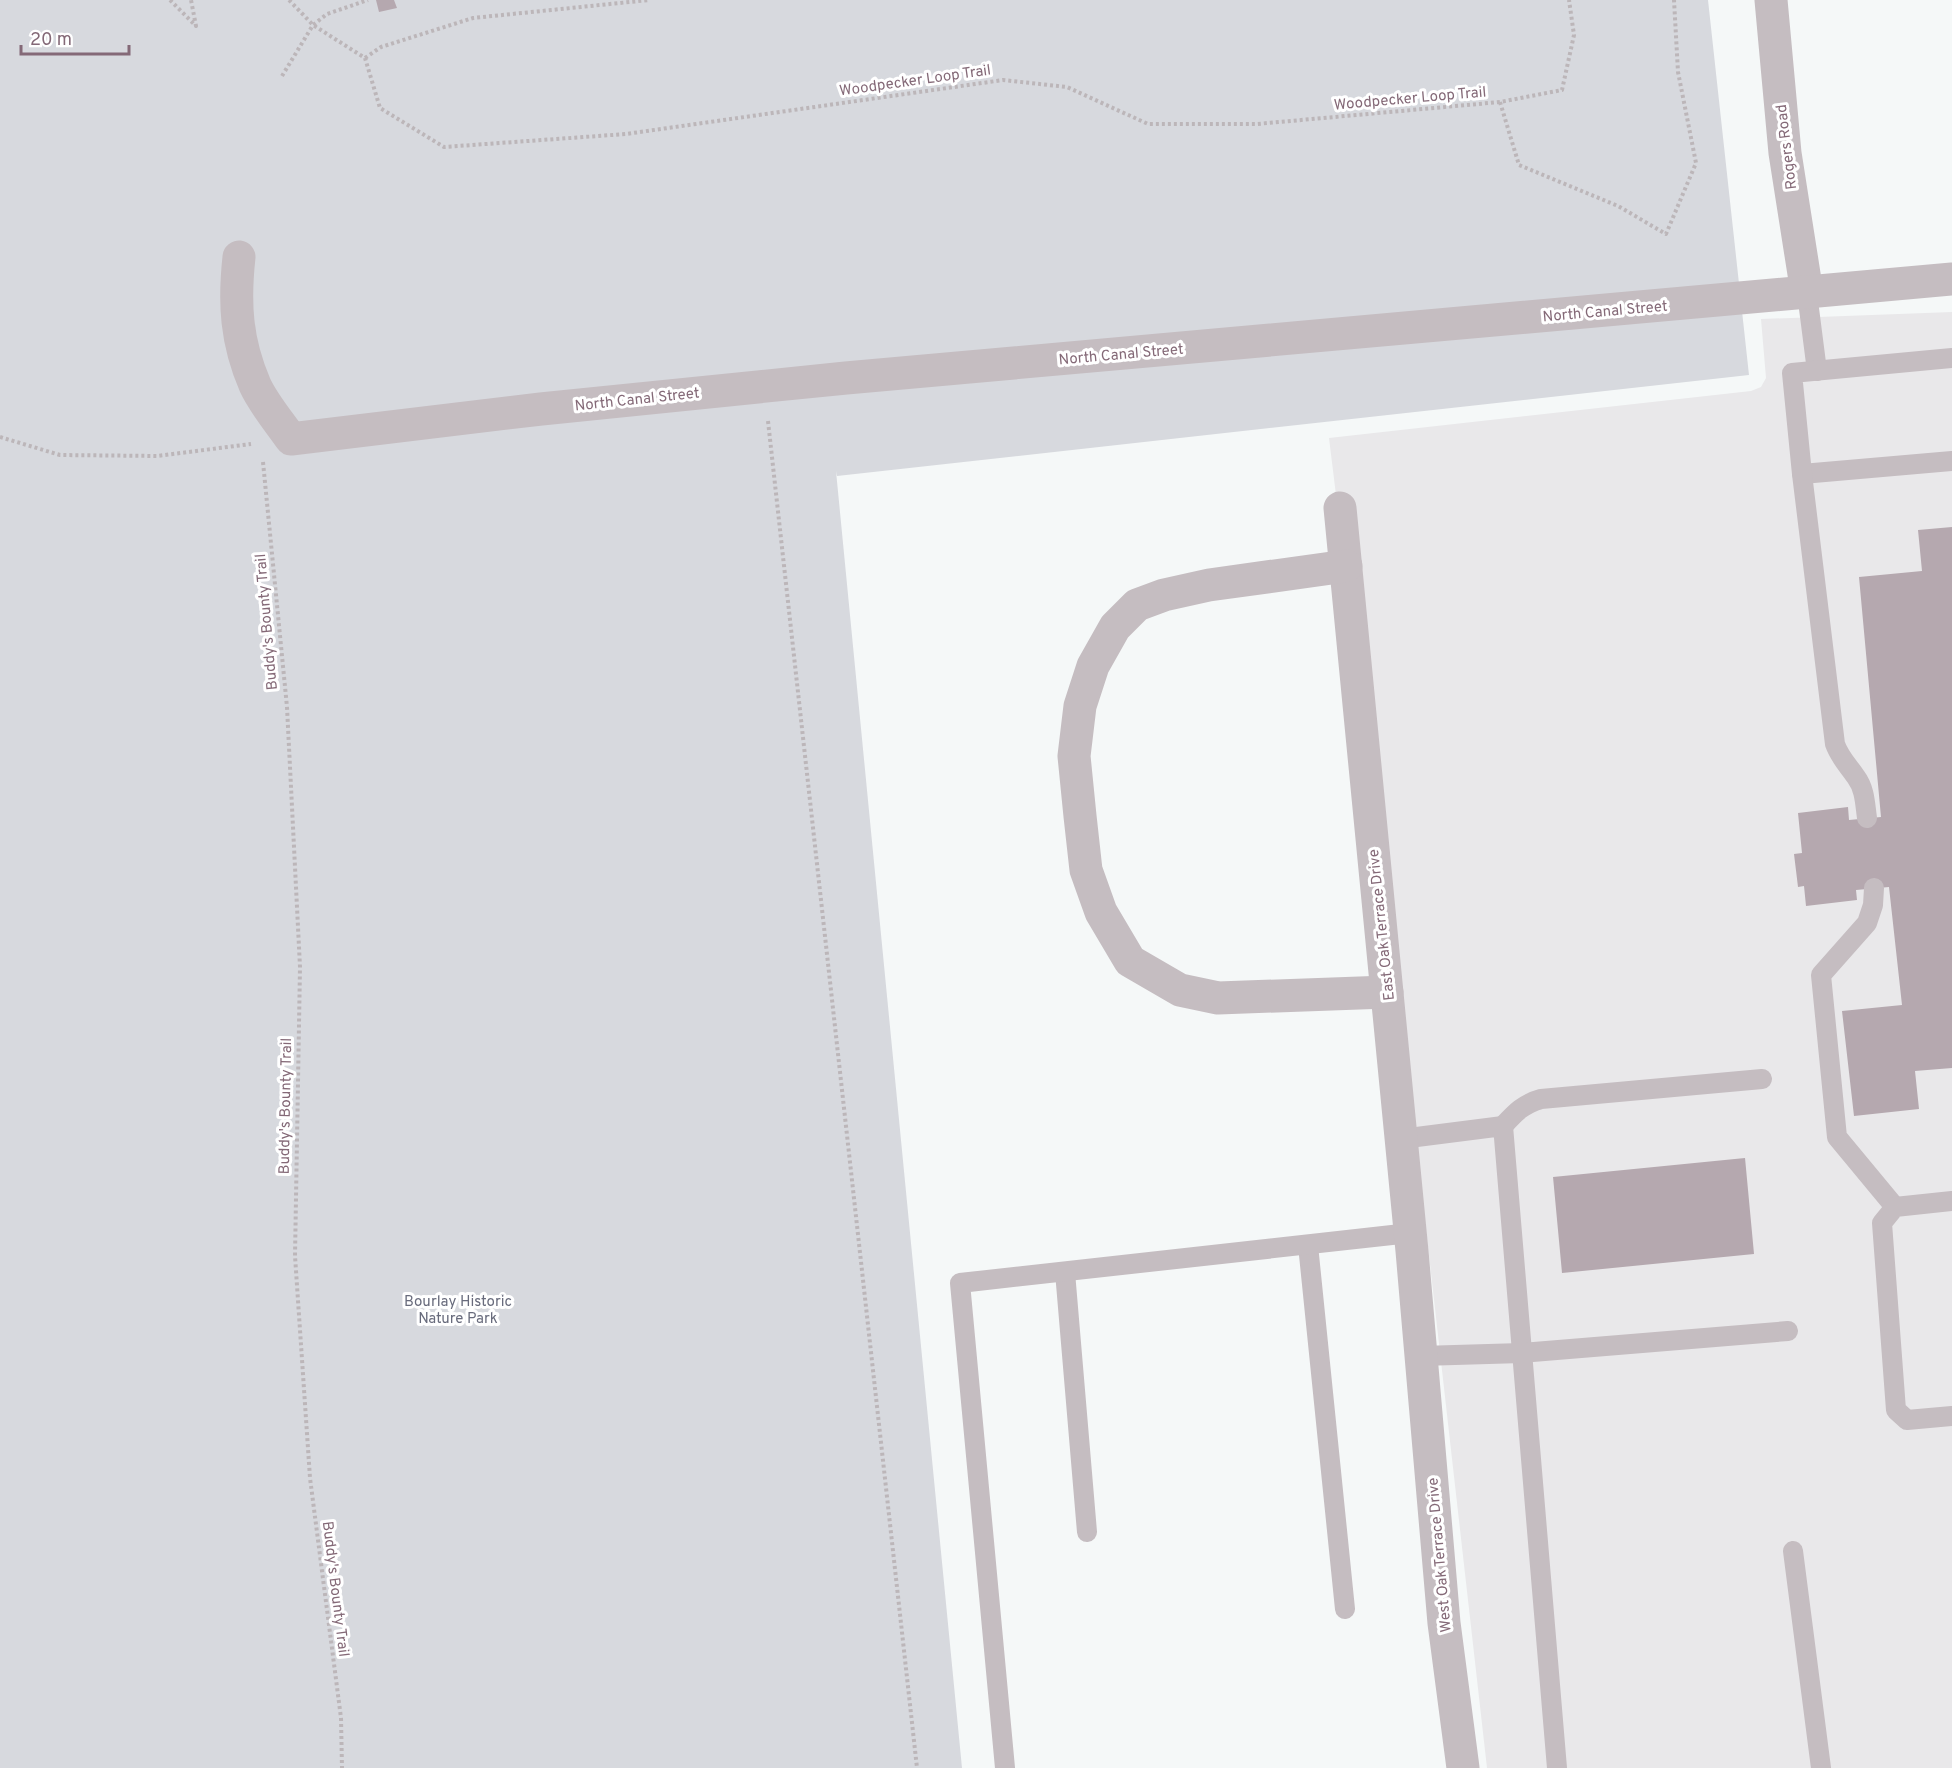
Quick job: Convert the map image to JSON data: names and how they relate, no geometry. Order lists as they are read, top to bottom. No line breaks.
{"streets":{"street":["Rogers Road","North Canal Street","East Oak Terrace Drive","West Oak Terrace Drive"],"path":["Woodpecker Loop Trail","Buddy's Bounty Trail"]},"crossings":[["Rogers Road","North Canal Street"],["North Canal Street","Buddy's Bounty Trail"],["East Oak Terrace Drive","West Oak Terrace Drive"]],"parks":["Bourlay Historic Nature Park"],"scale_bar":"20 m"}
